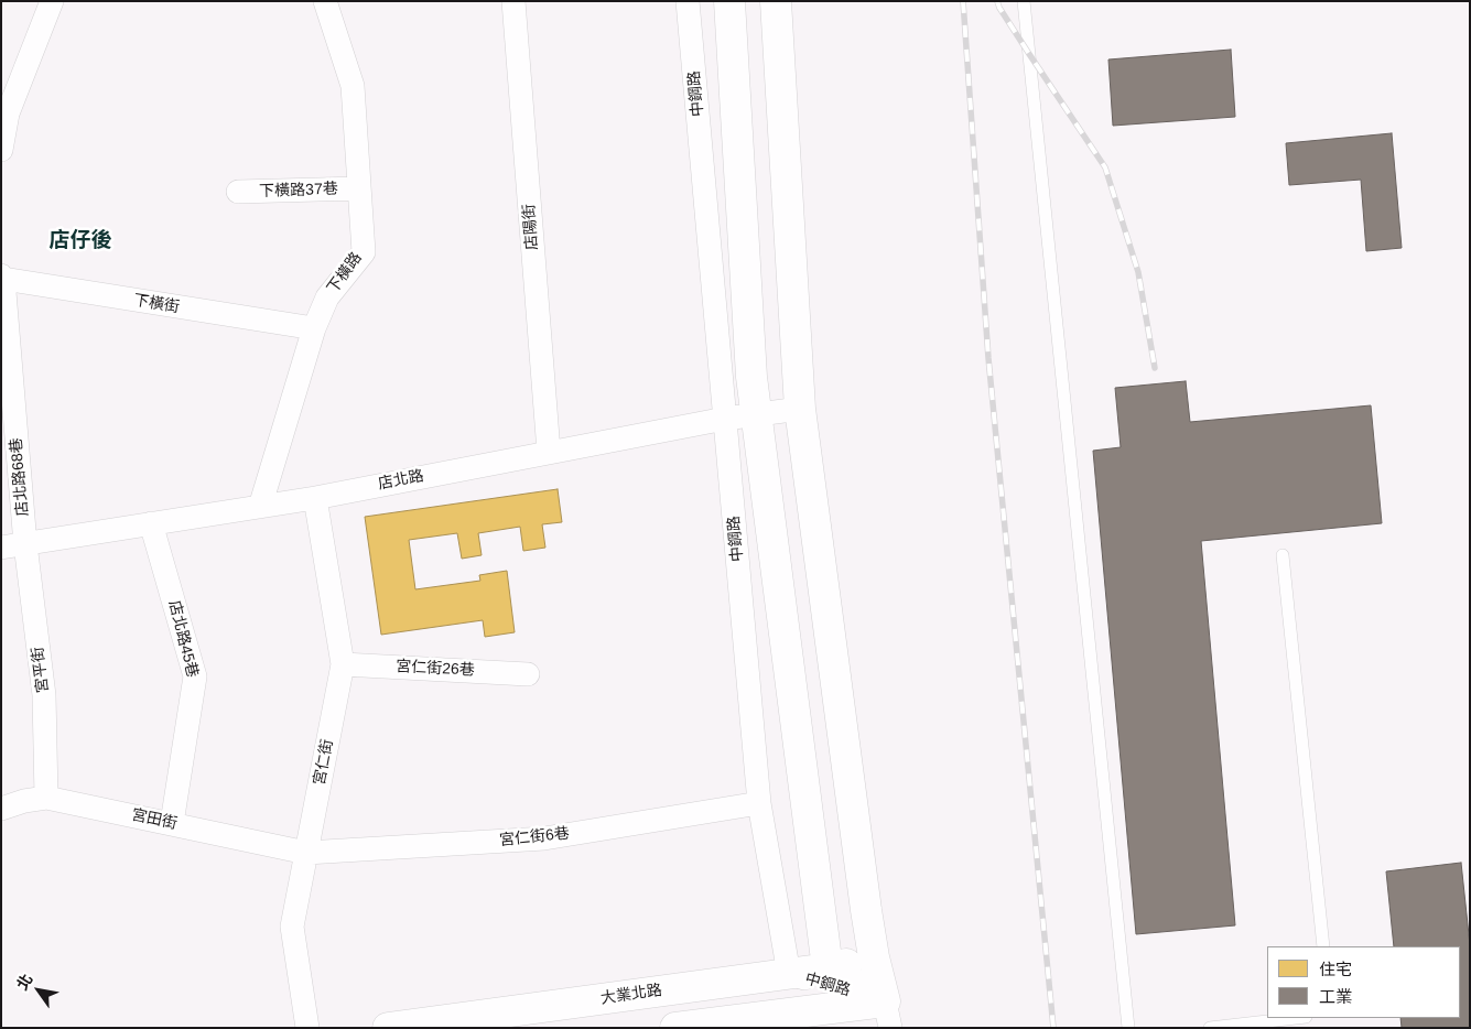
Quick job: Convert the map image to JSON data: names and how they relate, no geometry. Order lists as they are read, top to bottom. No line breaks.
{"streets":{"street":["中鋼路","下橫路37巷","店陽街","下橫路","下橫街","店北路68巷","店北路","店北路45巷","宮仁街26巷","宮平街","宮仁街","宮田街","宮仁街6巷","大業北路"]},"crossings":[["中鋼路","店北路"],["中鋼路","宮仁街6巷"],["中鋼路","大業北路"],["下橫路37巷","下橫路"],["店陽街","店北路"],["下橫路","下橫街"],["下橫路","店北路"],["下橫街","店北路68巷"],["店北路68巷","店北路"],["店北路68巷","宮平街"],["店北路","店北路45巷"],["店北路","宮平街"],["店北路","宮仁街"],["店北路45巷","宮田街"],["宮仁街26巷","宮仁街"],["宮平街","宮田街"],["宮仁街","宮田街"],["宮仁街","宮仁街6巷"],["宮田街","宮仁街6巷"]],"districts":["店仔後"],"legend":["住宅","工業"],"north":"top left"}
